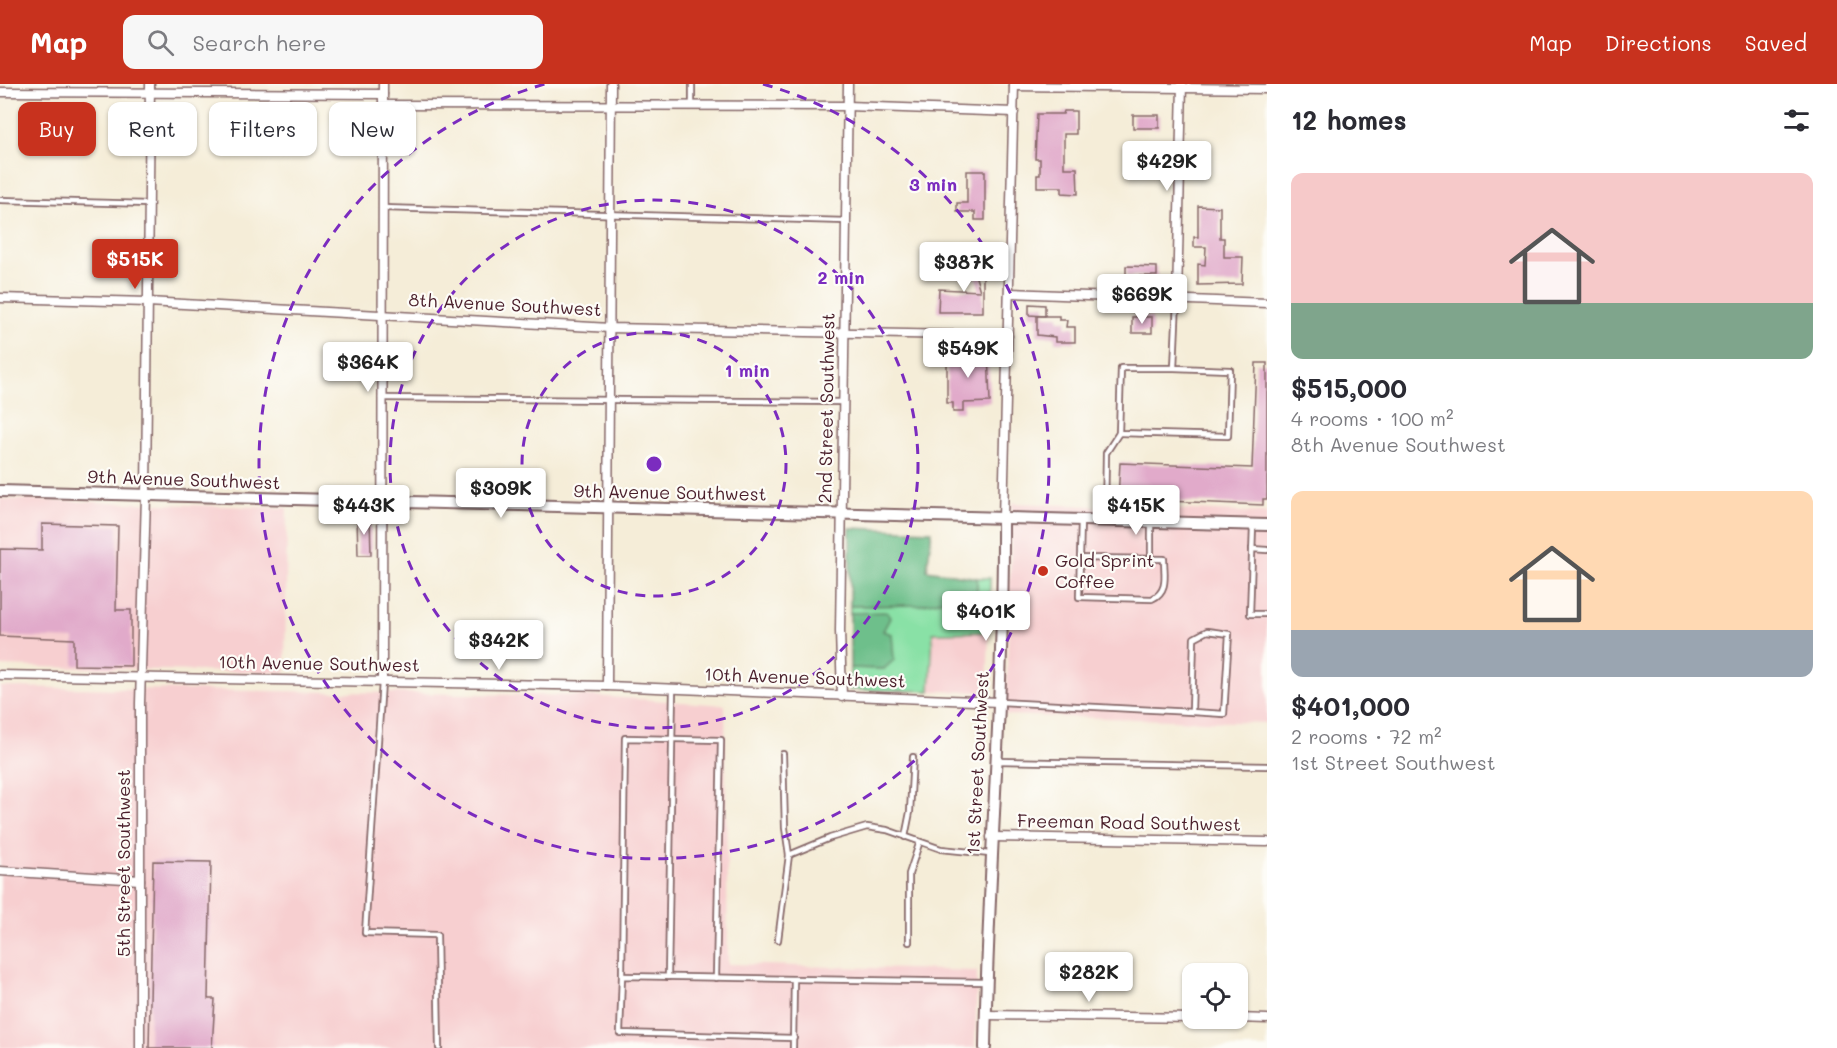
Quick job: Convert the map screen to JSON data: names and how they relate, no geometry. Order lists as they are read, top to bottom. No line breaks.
{"streets":{"street":["8th Avenue Southwest","2nd Street Southwest","9th Avenue Southwest","10th Avenue Southwest","1st Street Southwest","Freeman Road Southwest","5th Street Southwest"]},"crossings":[["8th Avenue Southwest","2nd Street Southwest"],["8th Avenue Southwest","1st Street Southwest"],["2nd Street Southwest","9th Avenue Southwest"],["2nd Street Southwest","10th Avenue Southwest"],["9th Avenue Southwest","1st Street Southwest"],["9th Avenue Southwest","5th Street Southwest"],["10th Avenue Southwest","1st Street Southwest"],["10th Avenue Southwest","5th Street Southwest"],["1st Street Southwest","Freeman Road Southwest"]],"places":["Gold Sprint Coffee"],"page":{"header":"Map","search":"Search here","nav":["Map","Directions","Saved"],"heading":"12 homes","chip":["Buy","Rent","Filters","New"],"price":["$429K","$515K","$387K","$669K","$549K","$364K","$309K","$443K","$415K","$401K","$342K","$282K"],"list":[{"name":"$515,000","note":"4 rooms · 100 m² · 8th Avenue Southwest"},{"name":"$401,000","note":"2 rooms · 72 m² · 1st Street Southwest"}]},"rings":["3 min","2 min","1 min"]}
